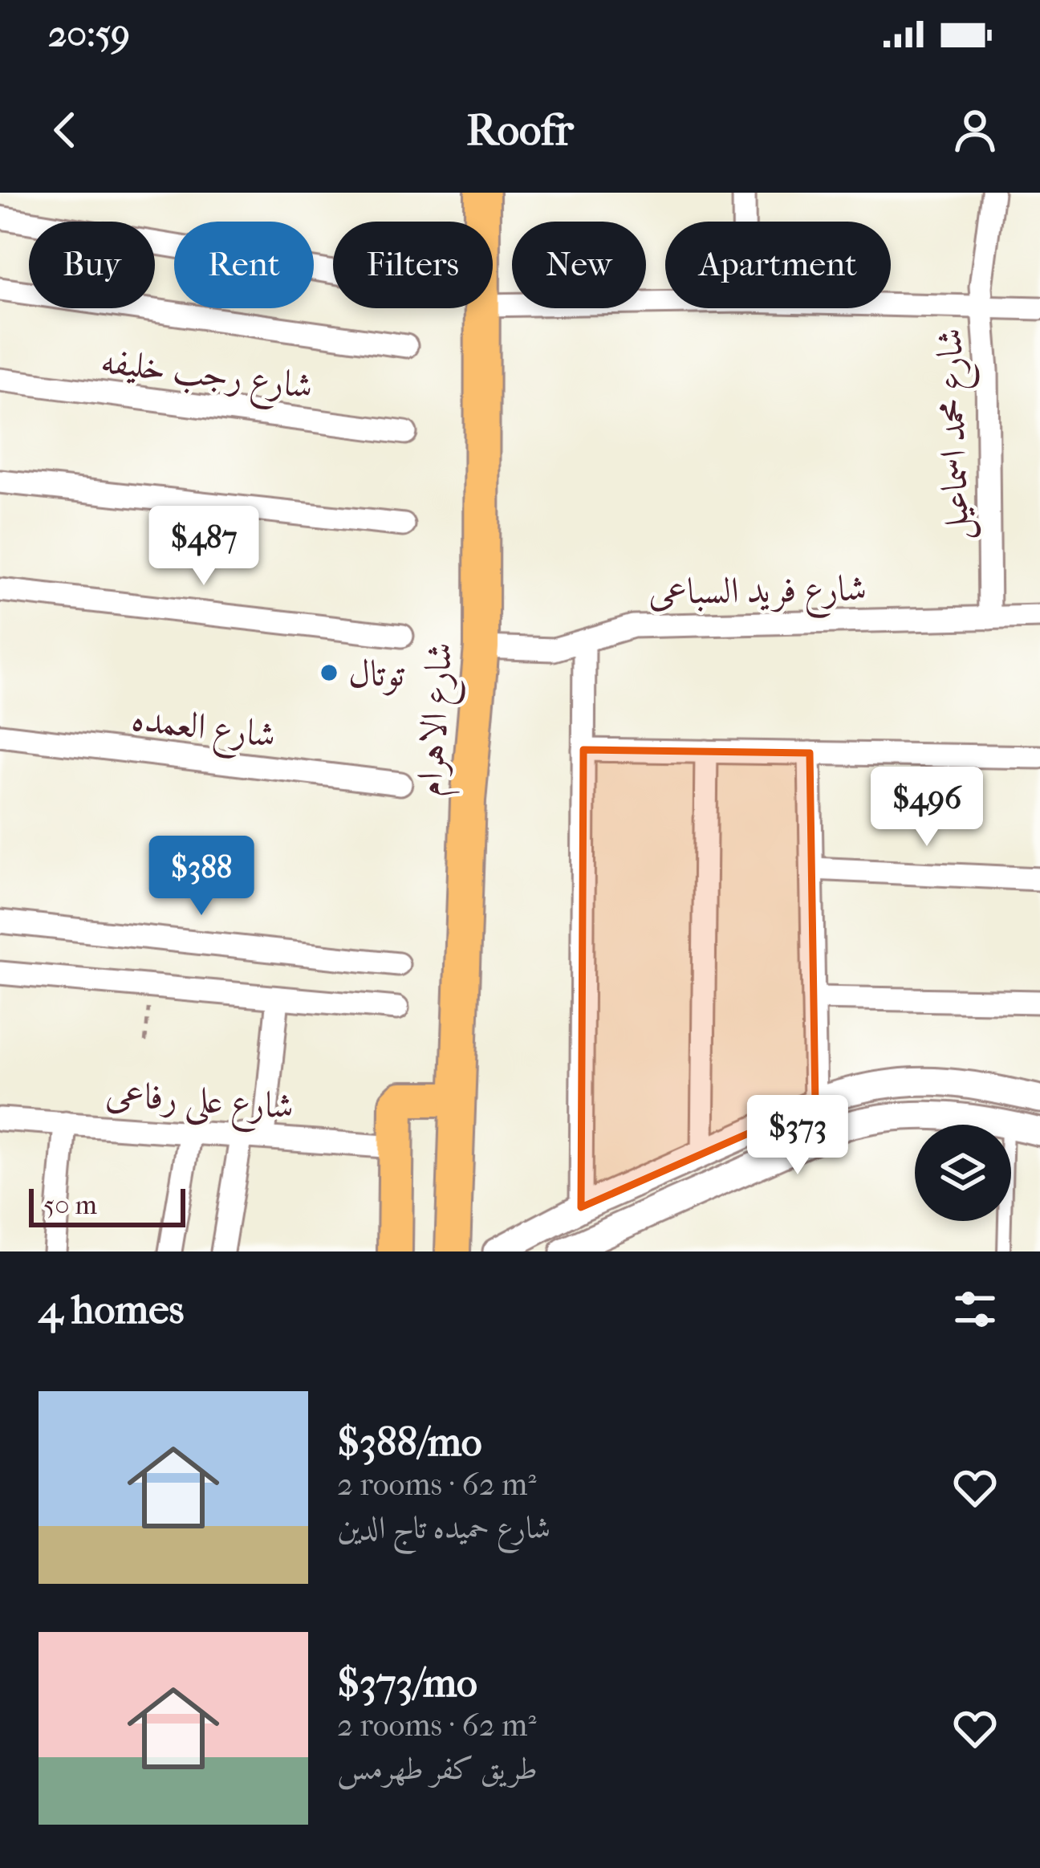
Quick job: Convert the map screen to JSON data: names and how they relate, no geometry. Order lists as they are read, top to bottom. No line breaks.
{"streets":{"main road":["شارع الاهرام"],"street":["شارع رجب خليفه","شارع محمد اسماعيل","شارع فريد السباعى","شارع العمده","شارع على رفاعى"]},"crossings":[["شارع محمد اسماعيل","شارع فريد السباعى"],["شارع فريد السباعى","شارع الاهرام"]],"places":["توتال"],"scale_bar":"50 m","page":{"status":"20:59","header":"Roofr","chip":["Buy","Rent","Filters","New","Apartment"],"price":["$487","$496","$388","$373"],"scale":"50 m","heading":"4 homes","list":[{"name":"$388/mo","note":"2 rooms · 62 m² · شارع حميده تاج الدين"},{"name":"$373/mo","note":"2 rooms · 62 m² · طريق كفر طهرمس"}]}}
